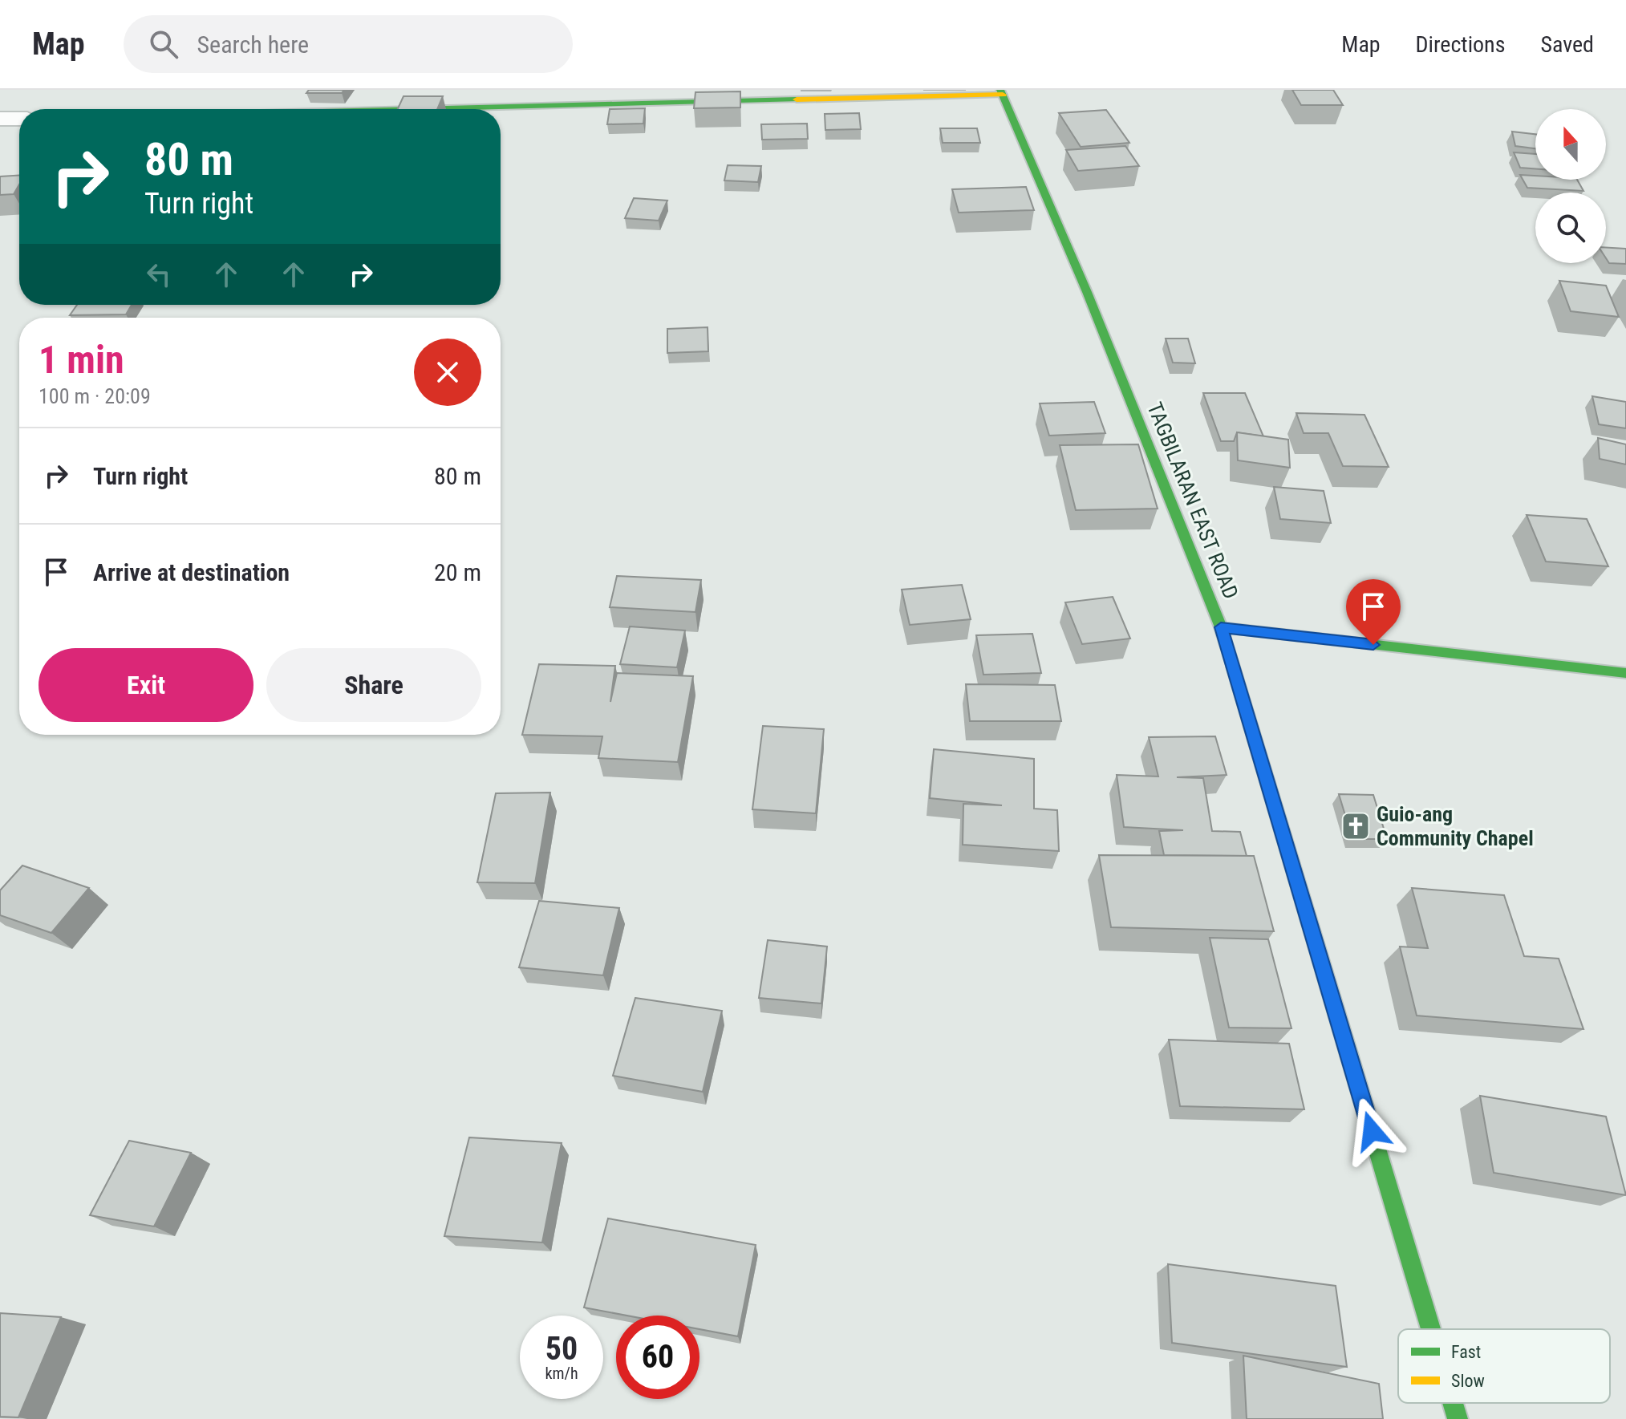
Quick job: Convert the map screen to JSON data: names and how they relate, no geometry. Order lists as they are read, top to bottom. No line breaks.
{"streets":{"main road":["TAGBILARAN EAST ROAD"]},"places":{"church":["Guio-ang Community Chapel"]},"legend":["Fast","Slow"],"north":"top","page":{"header":"Map","search":"Search here","nav":["Map","Directions","Saved"],"turn":["80 m","Turn right"],"heading":["1 min","100 m · 20:09"],"list":[{"name":"Turn right","value":"80 m"},{"name":"Arrive at destination","value":"20 m"}],"buttons":["Exit","Share"],"speed":"50 km/h","limit":"60"}}
